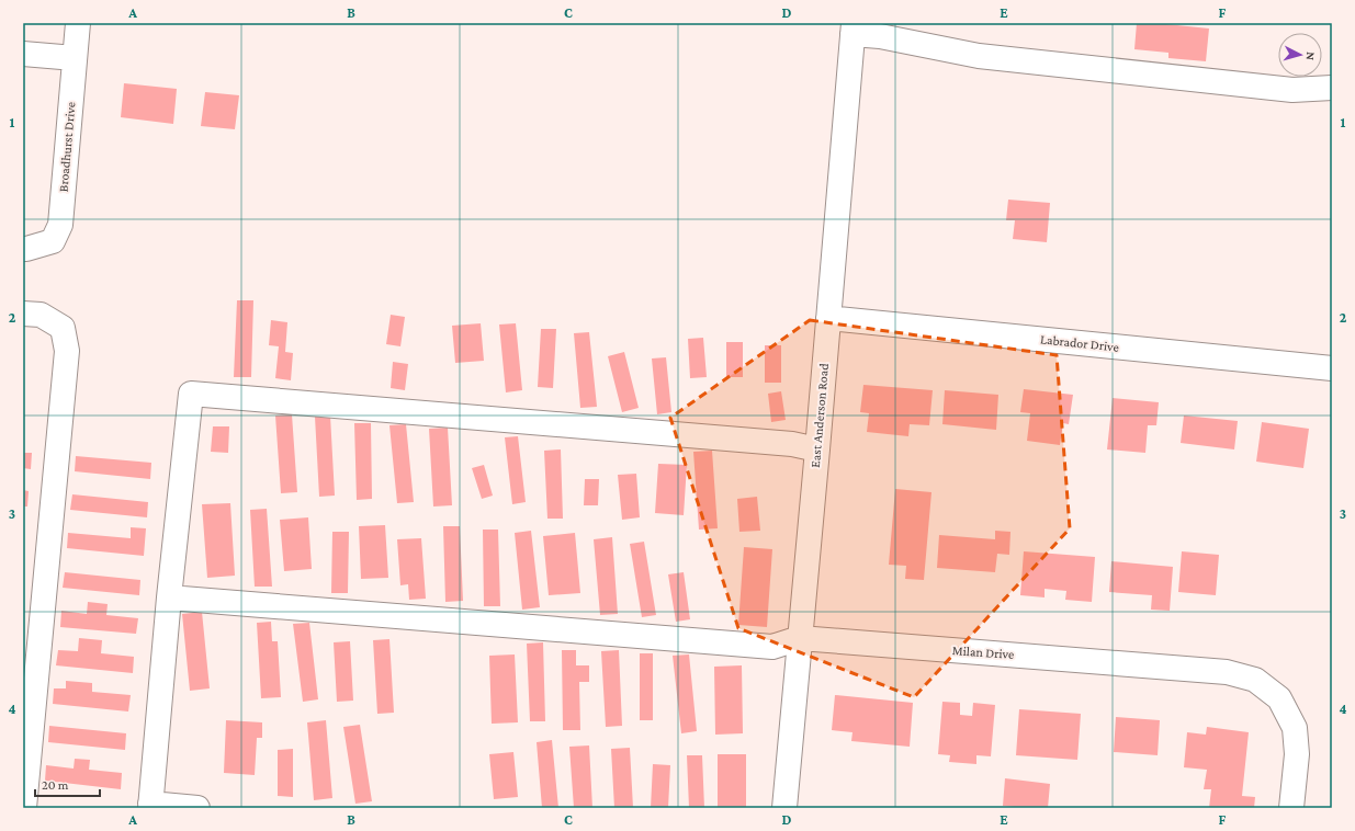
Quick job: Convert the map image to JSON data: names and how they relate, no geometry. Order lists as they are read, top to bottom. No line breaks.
{"streets":{"street":["Broadhurst Drive","Labrador Drive","East Anderson Road","Milan Drive"]},"crossings":[["Labrador Drive","East Anderson Road"],["East Anderson Road","Milan Drive"]],"scale_bar":"20 m","north":"right","grid":{"columns":["A","B","C","D","E","F"],"rows":["1","2","3","4"]}}
